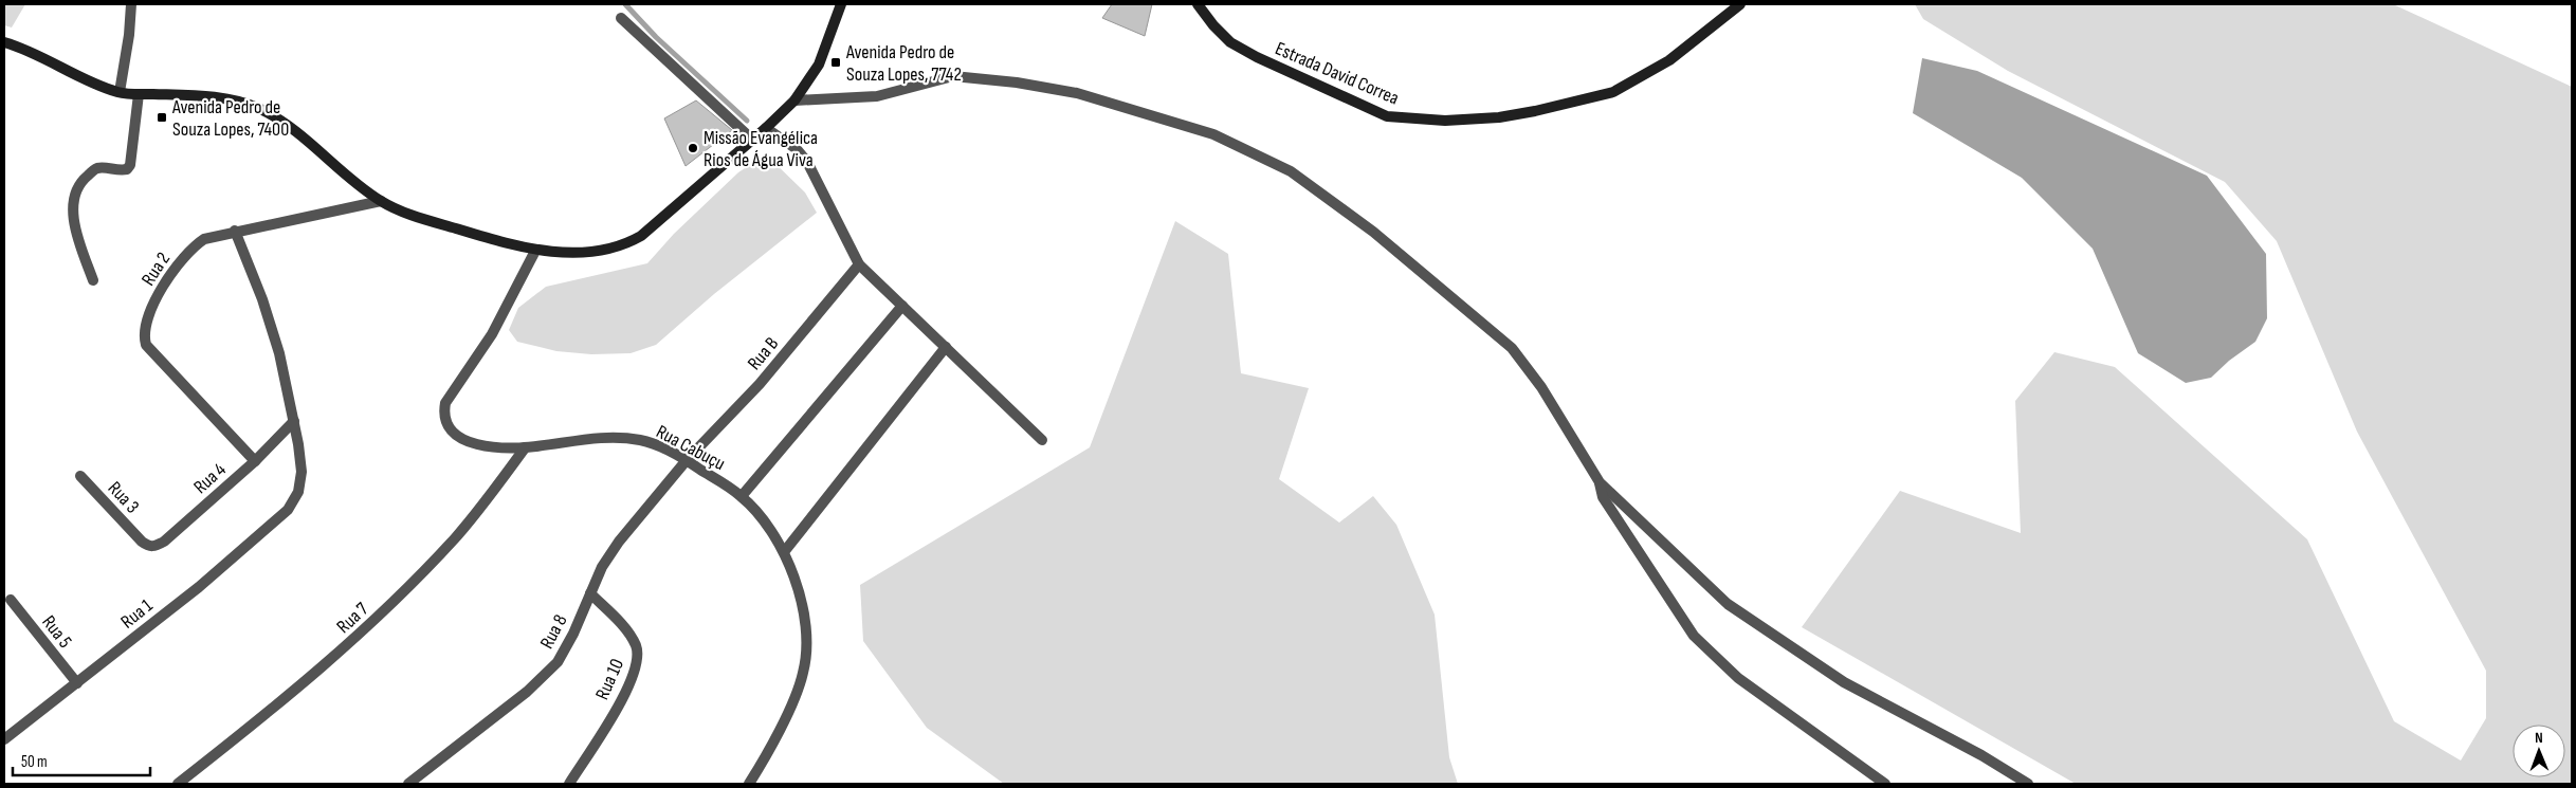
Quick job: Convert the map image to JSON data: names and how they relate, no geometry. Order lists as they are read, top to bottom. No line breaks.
{"streets":{"main road":["Estrada David Correa"],"street":["Rua 2","Rua B","Rua Cabuçu","Rua 4","Rua 3","Rua 1","Rua 7","Rua 5","Rua 8","Rua 10"]},"crossings":[["Rua 2","Rua 4"],["Rua B","Rua Cabuçu"],["Rua B","Rua 8"],["Rua Cabuçu","Rua 7"],["Rua Cabuçu","Rua 8"],["Rua 4","Rua 3"],["Rua 4","Rua 1"],["Rua 1","Rua 5"],["Rua 8","Rua 10"]],"places":{"transit":["Avenida Pedro de Souza Lopes, 7742","Avenida Pedro de Souza Lopes, 7400"],"other":["Missão Evangélica Rios de Água Viva"]},"scale_bar":"50 m","north":"top"}
